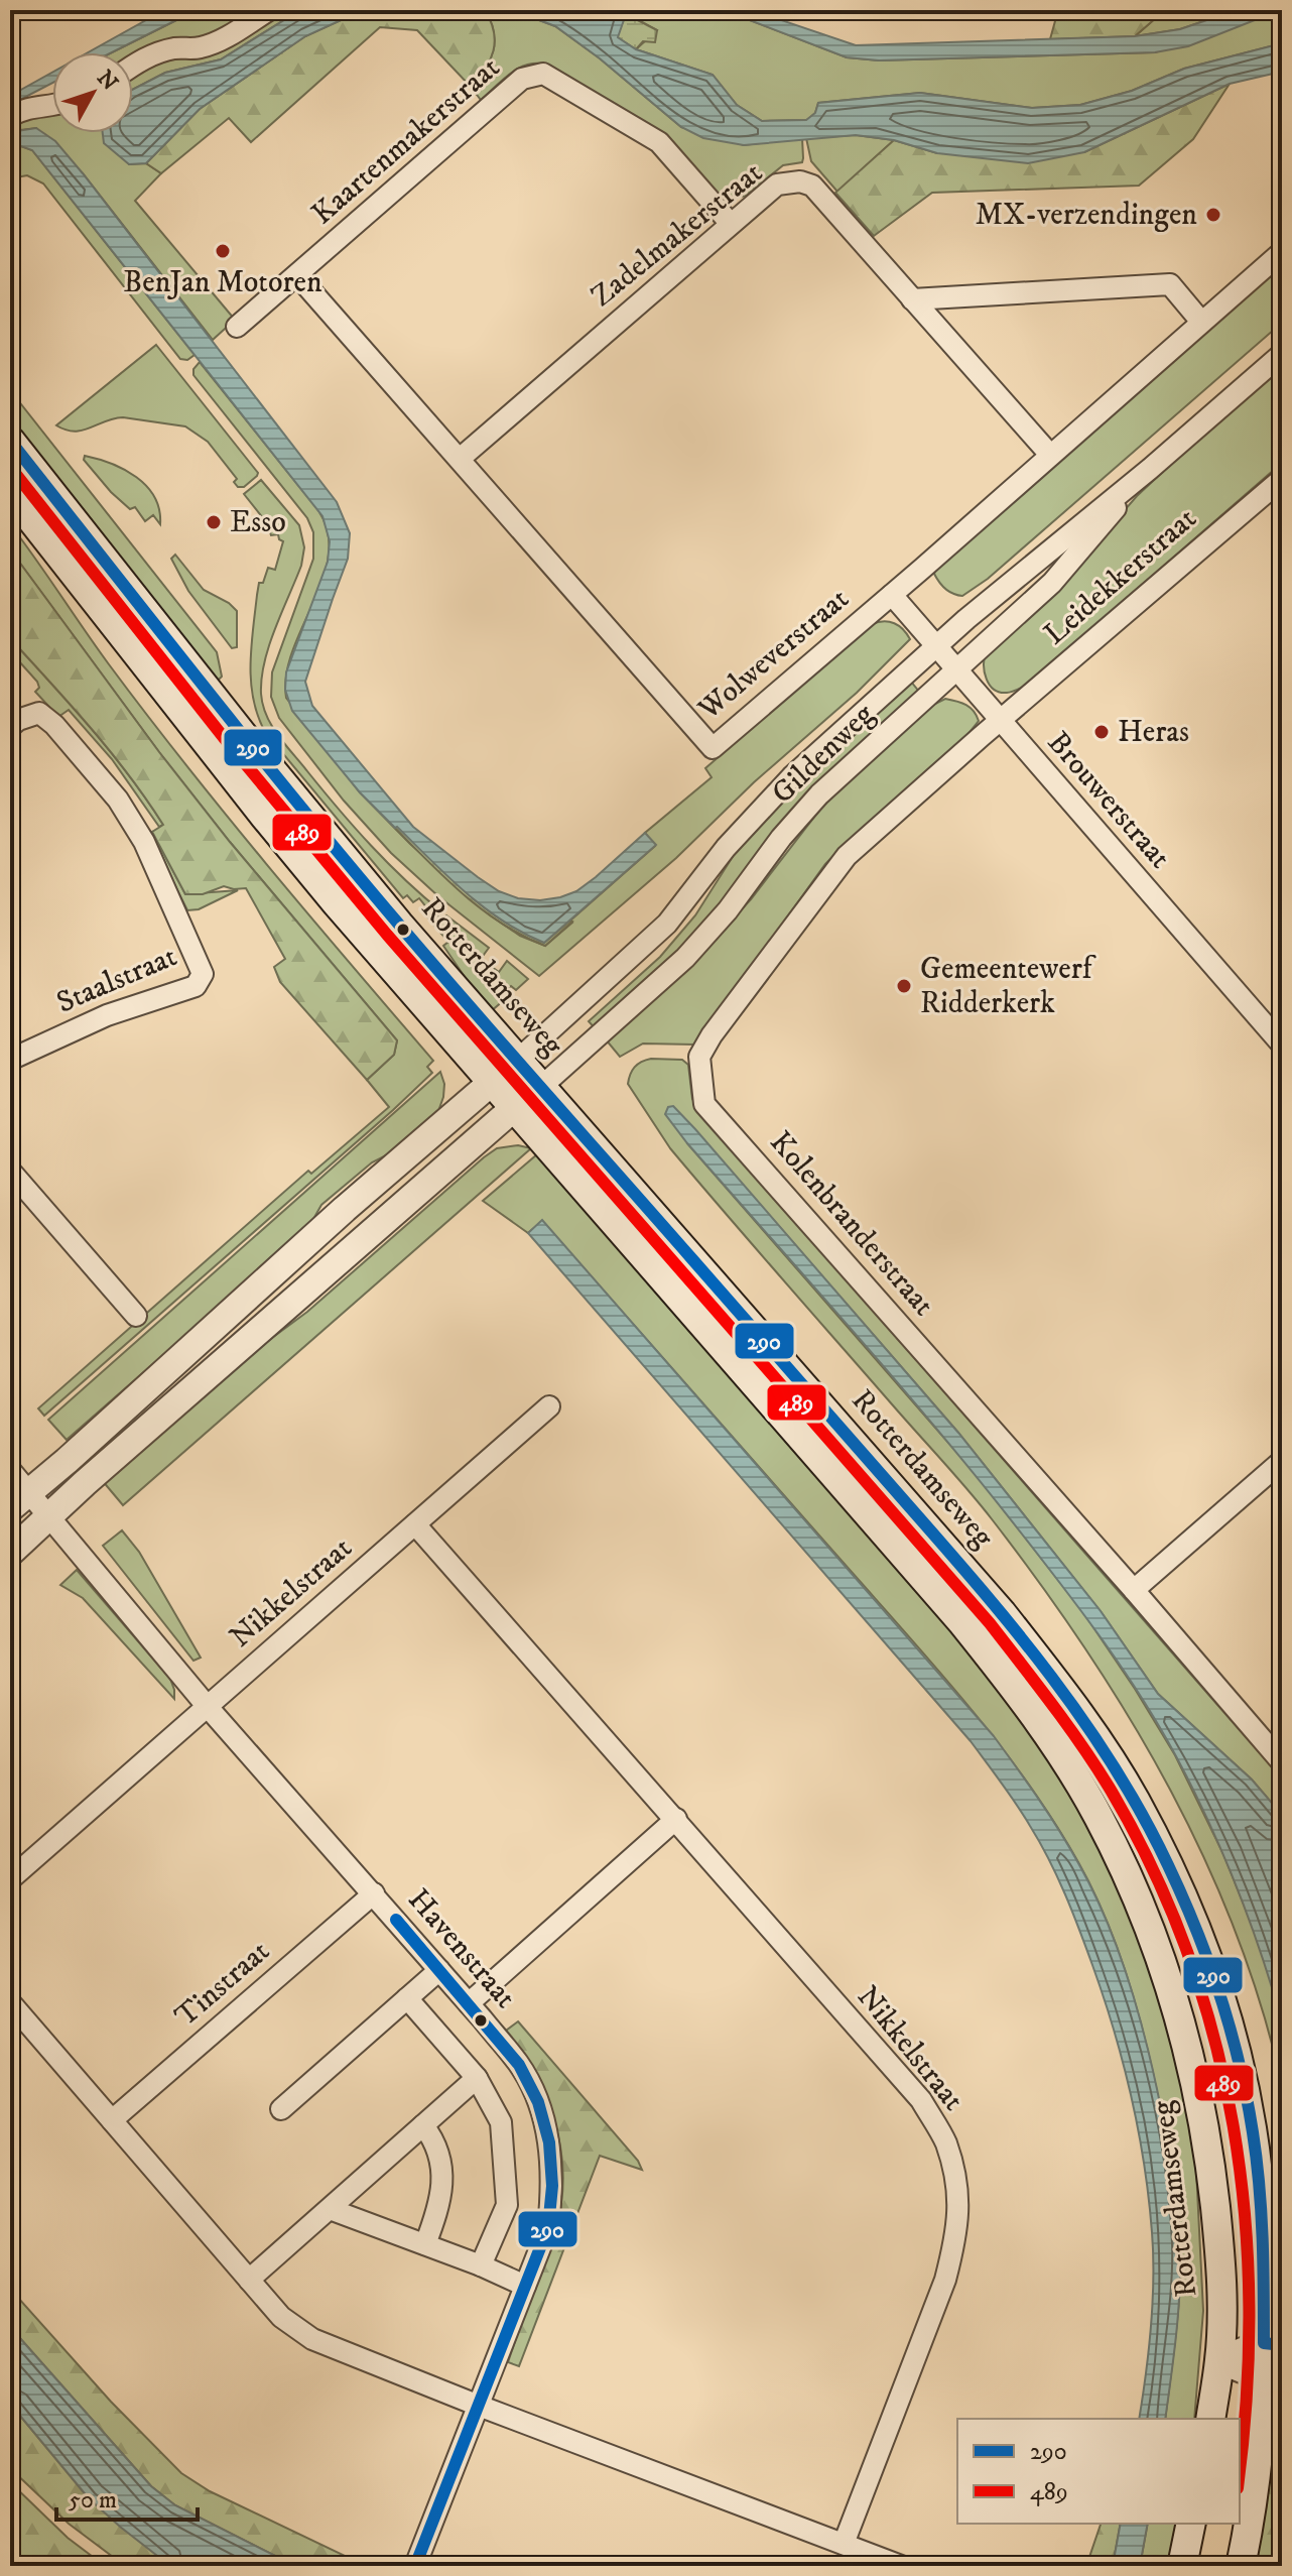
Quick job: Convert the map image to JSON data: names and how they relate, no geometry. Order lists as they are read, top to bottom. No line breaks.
{"streets":{"main road":["Rotterdamseweg"],"street":["Kaartenmakerstraat","Zadelmakerstraat","Leidekkerstraat","Wolweverstraat","Gildenweg","Brouwerstraat","Staalstraat","Kolenbranderstraat","Nikkelstraat","Havenstraat","Tinstraat"]},"crossings":[["Kaartenmakerstraat","Zadelmakerstraat"],["Kaartenmakerstraat","Wolweverstraat"],["Zadelmakerstraat","Wolweverstraat"],["Leidekkerstraat","Brouwerstraat"],["Leidekkerstraat","Kolenbranderstraat"],["Wolweverstraat","Brouwerstraat"],["Gildenweg","Brouwerstraat"],["Gildenweg","Rotterdamseweg"],["Brouwerstraat","Kolenbranderstraat"],["Nikkelstraat","Havenstraat"],["Havenstraat","Tinstraat"]],"places":["MX-verzendingen","BenJan Motoren","Esso","Heras","Gemeentewerf Ridderkerk"],"lines":["transit line 290","transit line 489"],"legend":["290","489"],"scale_bar":"50 m","north":"top right"}
